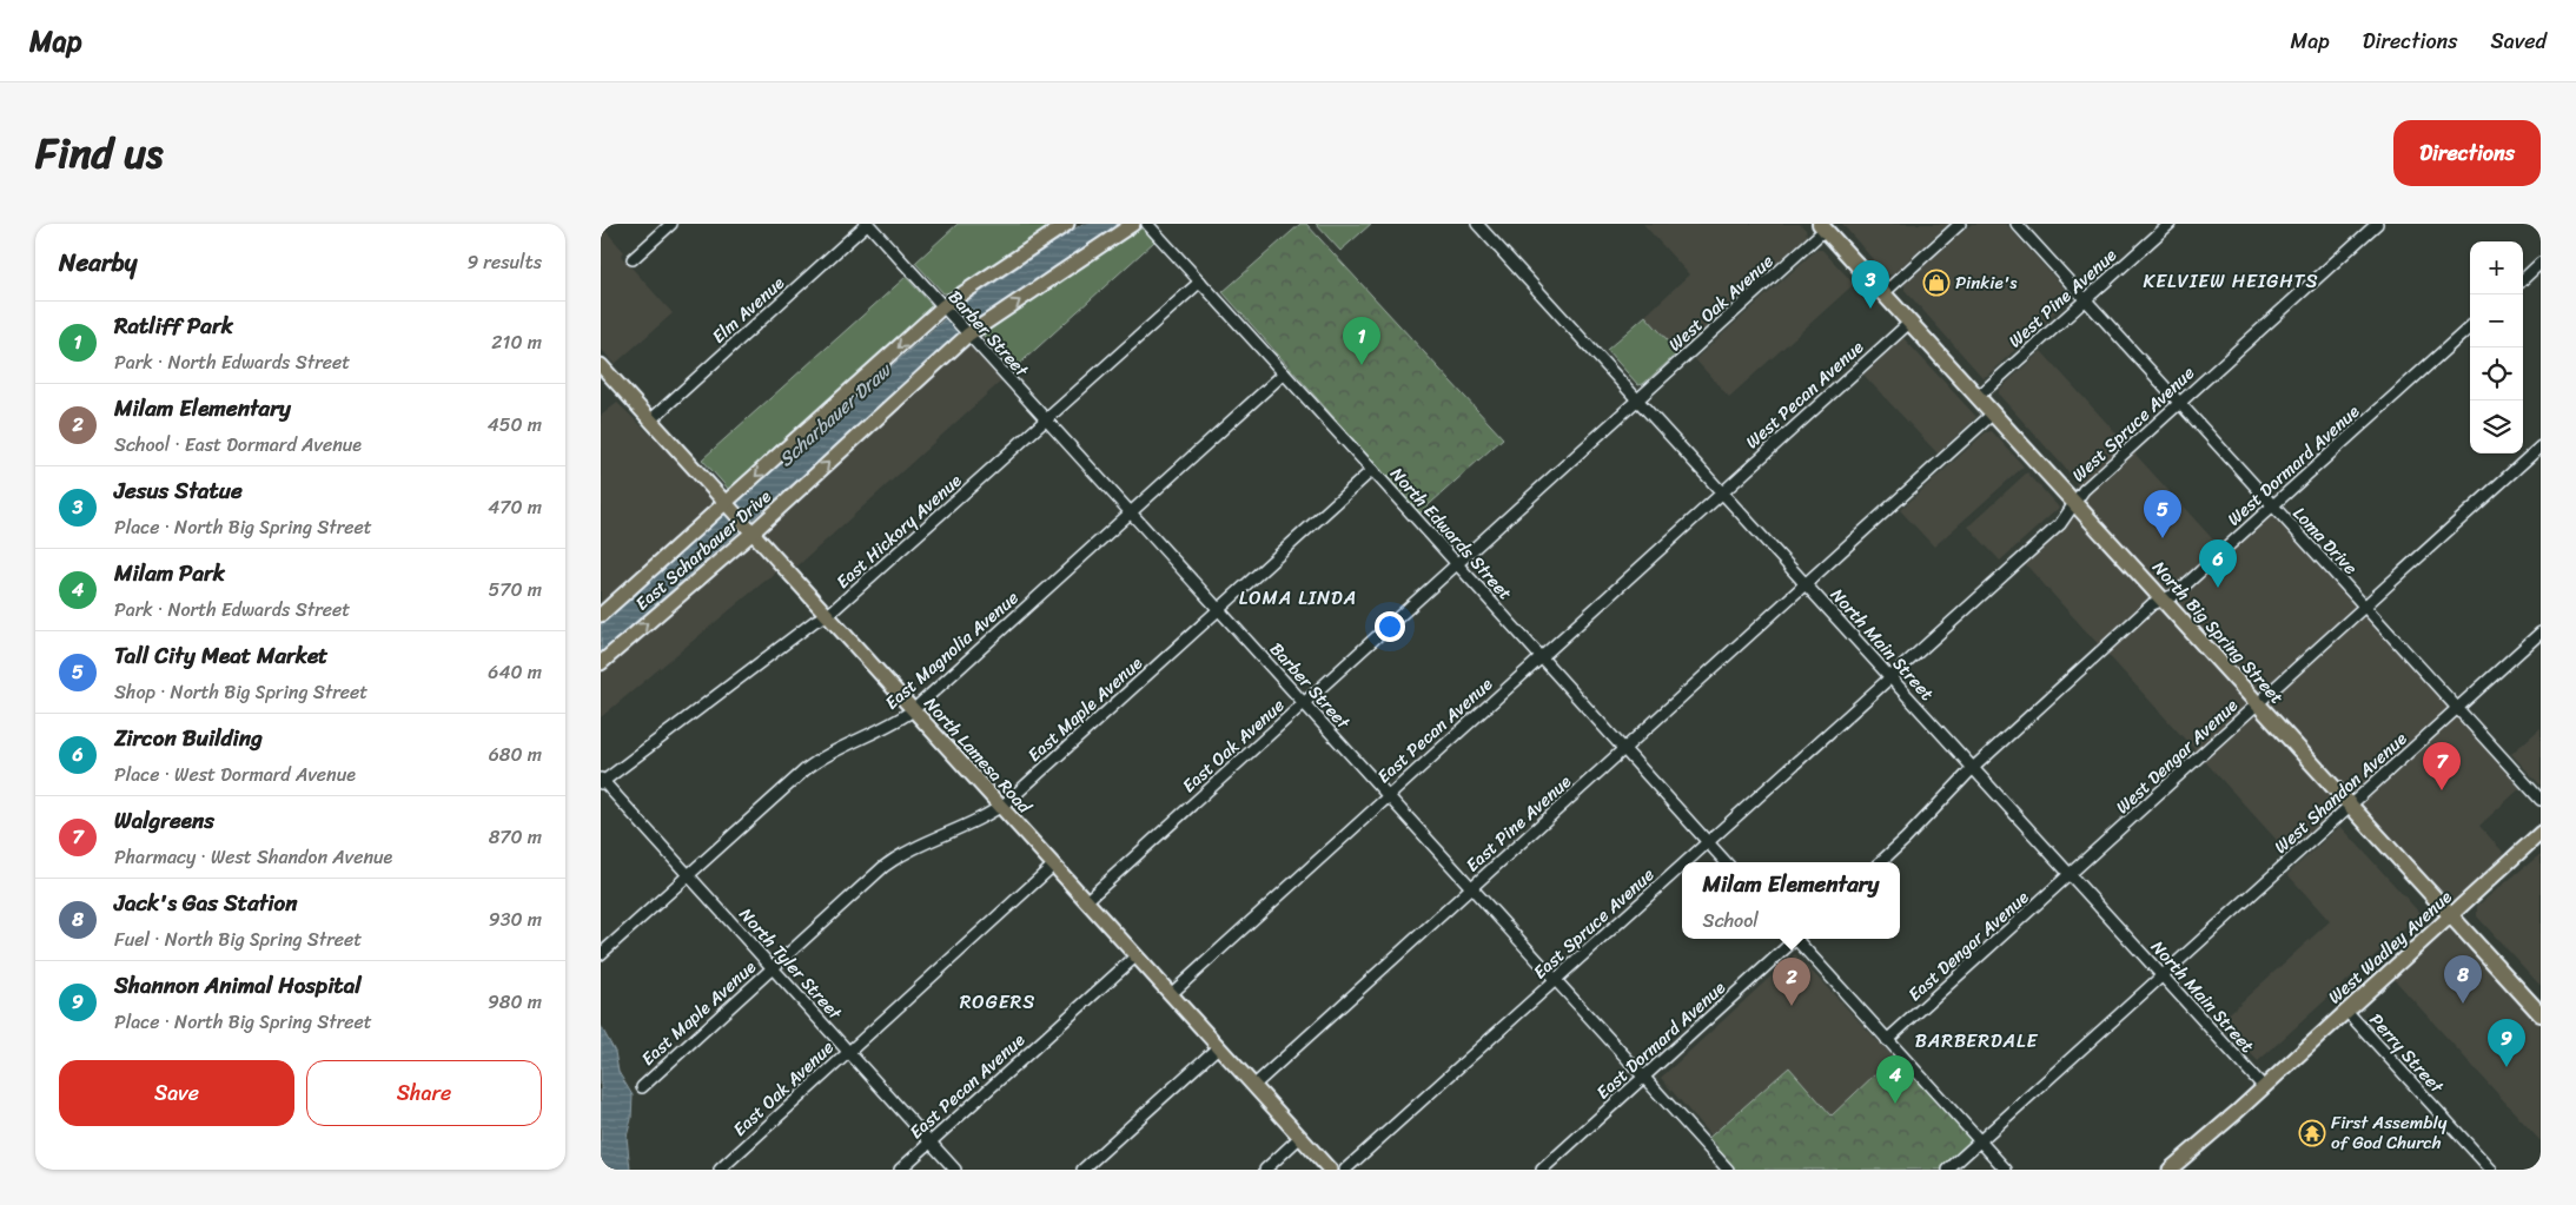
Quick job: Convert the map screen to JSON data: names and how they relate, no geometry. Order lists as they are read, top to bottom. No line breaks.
{"streets":{"highway":["North Big Spring Street"],"main road":["East Scharbauer Drive","North Lamesa Road","West Wadley Avenue"],"street":["West Pine Avenue","West Oak Avenue","Elm Avenue","Barber Street","West Pecan Avenue","West Spruce Avenue","West Dormard Avenue","East Hickory Avenue","North Edwards Street","Loma Drive","North Main Street","East Magnolia Avenue","East Maple Avenue","East Pecan Avenue","East Oak Avenue","West Dengar Avenue","West Shandon Avenue","East Pine Avenue","East Spruce Avenue","East Dengar Avenue","North Tyler Street","East Dormard Avenue","Perry Street"]},"crossings":[["West Pine Avenue","Loma Drive"],["West Pine Avenue","North Big Spring Street"],["West Oak Avenue","North Big Spring Street"],["West Oak Avenue","North Main Street"],["West Oak Avenue","East Oak Avenue"],["Elm Avenue","Barber Street"],["Elm Avenue","North Lamesa Road"],["Barber Street","East Hickory Avenue"],["Barber Street","East Scharbauer Drive"],["Barber Street","East Magnolia Avenue"],["Barber Street","East Maple Avenue"],["Barber Street","East Pecan Avenue"],["Barber Street","East Oak Avenue"],["Barber Street","East Pine Avenue"],["Barber Street","East Spruce Avenue"],["Barber Street","East Dormard Avenue"],["West Pecan Avenue","North Big Spring Street"],["West Pecan Avenue","North Main Street"],["West Pecan Avenue","East Pecan Avenue"],["West Spruce Avenue","Loma Drive"],["West Spruce Avenue","North Big Spring Street"],["West Spruce Avenue","North Main Street"],["West Spruce Avenue","East Spruce Avenue"],["West Dormard Avenue","Loma Drive"],["West Dormard Avenue","North Big Spring Street"],["West Dormard Avenue","North Main Street"],["East Hickory Avenue","North Edwards Street"],["East Hickory Avenue","North Lamesa Road"],["East Hickory Avenue","North Tyler Street"],["North Edwards Street","East Magnolia Avenue"],["North Edwards Street","East Maple Avenue"],["North Edwards Street","East Pecan Avenue"],["North Edwards Street","East Oak Avenue"],["North Edwards Street","East Pine Avenue"],["North Edwards Street","East Spruce Avenue"],["Loma Drive","West Dengar Avenue"],["Loma Drive","West Shandon Avenue"],["East Scharbauer Drive","North Lamesa Road"],["North Big Spring Street","West Dengar Avenue"],["North Big Spring Street","West Shandon Avenue"],["North Big Spring Street","West Wadley Avenue"],["North Main Street","East Pecan Avenue"],["North Main Street","East Oak Avenue"],["North Main Street","West Dengar Avenue"],["North Main Street","West Shandon Avenue"],["North Main Street","East Pine Avenue"],["North Main Street","East Spruce Avenue"],["North Main Street","East Dengar Avenue"],["North Main Street","West Wadley Avenue"],["East Magnolia Avenue","North Lamesa Road"],["East Magnolia Avenue","North Tyler Street"],["East Maple Avenue","North Lamesa Road"],["East Maple Avenue","North Tyler Street"],["East Pecan Avenue","North Lamesa Road"],["East Pecan Avenue","North Tyler Street"],["East Oak Avenue","North Lamesa Road"],["East Oak Avenue","North Tyler Street"],["North Lamesa Road","East Pine Avenue"],["West Dengar Avenue","East Dengar Avenue"],["West Wadley Avenue","Perry Street"]],"districts":["KELVIEW HEIGHTS","LOMA LINDA","ROGERS","BARBERDALE"],"water":["Scharbauer Draw"],"places":{"shop":["Pinkie's"],"temple":["First Assembly of God Church"]},"page":{"header":"Map","nav":["Map","Directions","Saved"],"title":"Find us","buttons":["Directions",["Save","Share"]],"heading":["Nearby","9 results"],"map_buttons":["+","−"],"pins":["3","1","5","6","7","8","2","9","4"],"list":[{"mark":"1","name":"Ratliff Park","note":"Park · North Edwards Street","value":"210 m"},{"mark":"2","name":"Milam Elementary","note":"School · East Dormard Avenue","value":"450 m"},{"mark":"3","name":"Jesus Statue","note":"Place · North Big Spring Street","value":"470 m"},{"mark":"4","name":"Milam Park","note":"Park · North Edwards Street","value":"570 m"},{"mark":"5","name":"Tall City Meat Market","note":"Shop · North Big Spring Street","value":"640 m"},{"mark":"6","name":"Zircon Building","note":"Place · West Dormard Avenue","value":"680 m"},{"mark":"7","name":"Walgreens","note":"Pharmacy · West Shandon Avenue","value":"870 m"},{"mark":"8","name":"Jack's Gas Station","note":"Fuel · North Big Spring Street","value":"930 m"},{"mark":"9","name":"Shannon Animal Hospital","note":"Place · North Big Spring Street","value":"980 m"}],"popup":["Milam Elementary","School"]}}
